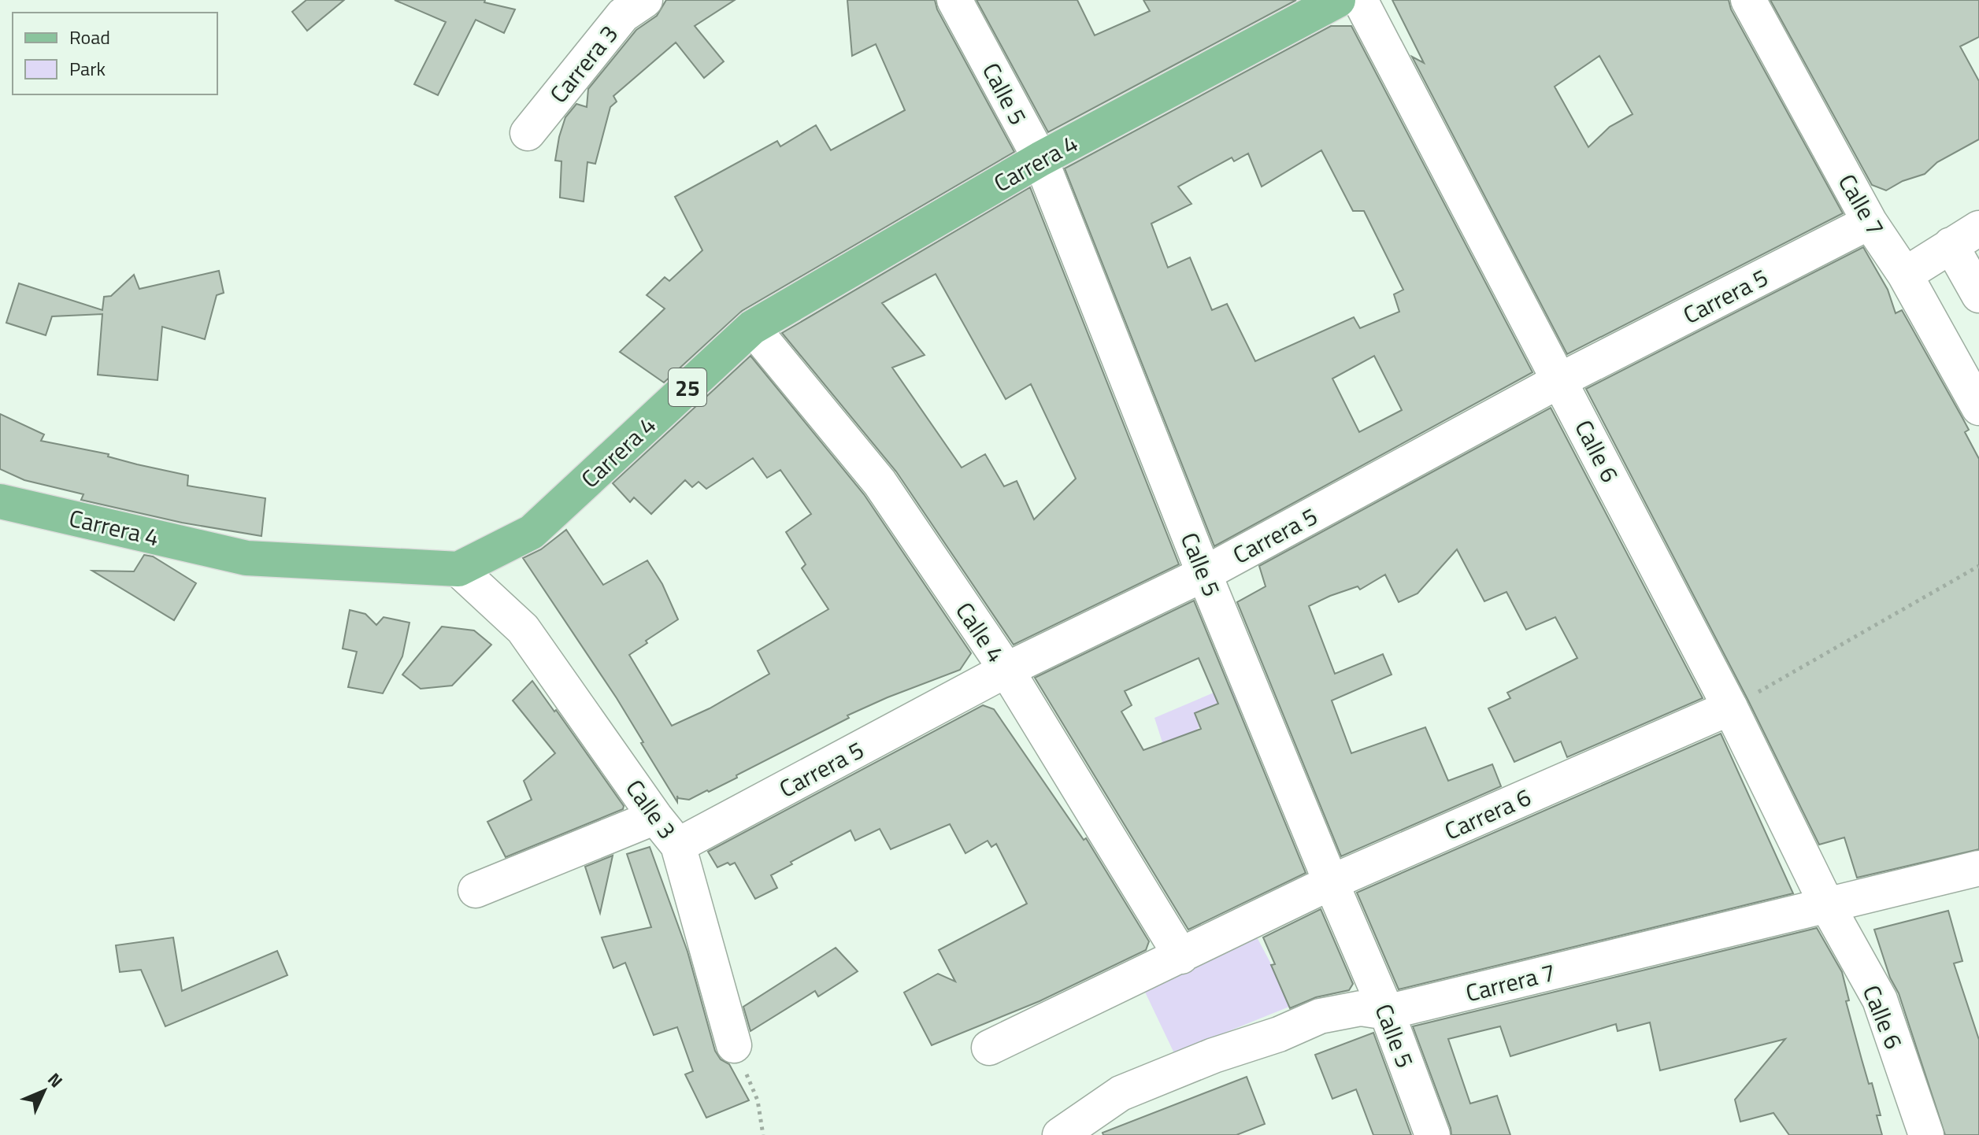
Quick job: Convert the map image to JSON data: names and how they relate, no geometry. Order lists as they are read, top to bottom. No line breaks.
{"streets":{"main road":["Carrera 4","25"],"street":["Carrera 3","Calle 5","Calle 7","Carrera 5","Calle 6","Calle 4","Calle 3","Carrera 6","Carrera 7"]},"crossings":[["Calle 5","Carrera 4"],["Calle 5","Carrera 5"],["Calle 5","Carrera 6"],["Calle 5","Carrera 7"],["Carrera 4","Calle 4"],["Carrera 4","Calle 3"],["Calle 7","Carrera 5"],["Carrera 5","Calle 6"],["Carrera 5","Calle 4"],["Carrera 5","Calle 3"],["Calle 6","Carrera 6"],["Calle 6","Carrera 7"],["Calle 4","Carrera 6"]],"legend":["Road","Park"],"north":"top right"}
